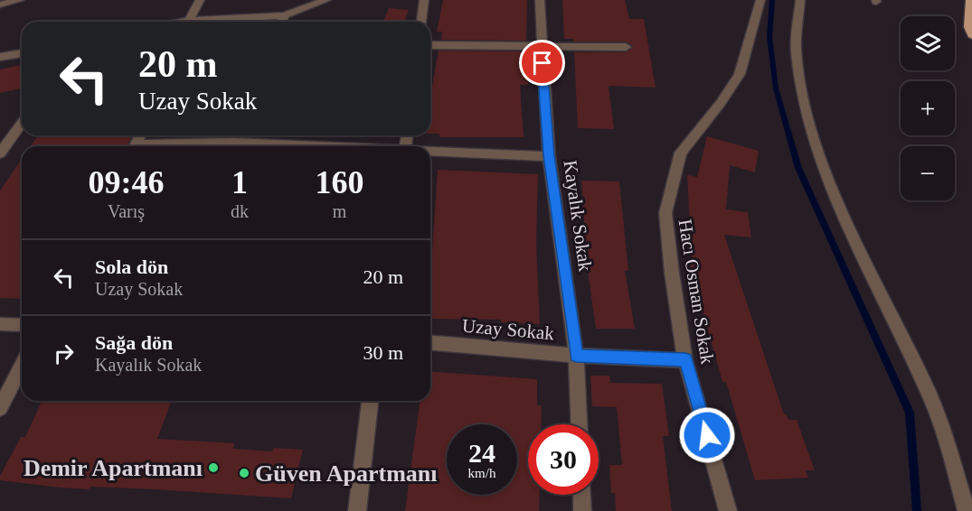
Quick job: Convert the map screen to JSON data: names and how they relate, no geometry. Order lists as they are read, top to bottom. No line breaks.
{"streets":{"street":["Kayalık Sokak","Hacı Osman Sokak","Uzay Sokak"]},"crossings":[["Kayalık Sokak","Uzay Sokak"],["Hacı Osman Sokak","Uzay Sokak"]],"places":["Demir Apartmanı","Güven Apartmanı"],"page":{"map_buttons":["+","−"],"turn":["20 m","Uzay Sokak"],"eta":["09:46","Varış","1","dk","160","m"],"list":[{"name":"Sola dön","note":"Uzay Sokak","value":"20 m"},{"name":"Sağa dön","note":"Kayalık Sokak","value":"30 m"}],"speed":"24 km/h","limit":"30"}}
